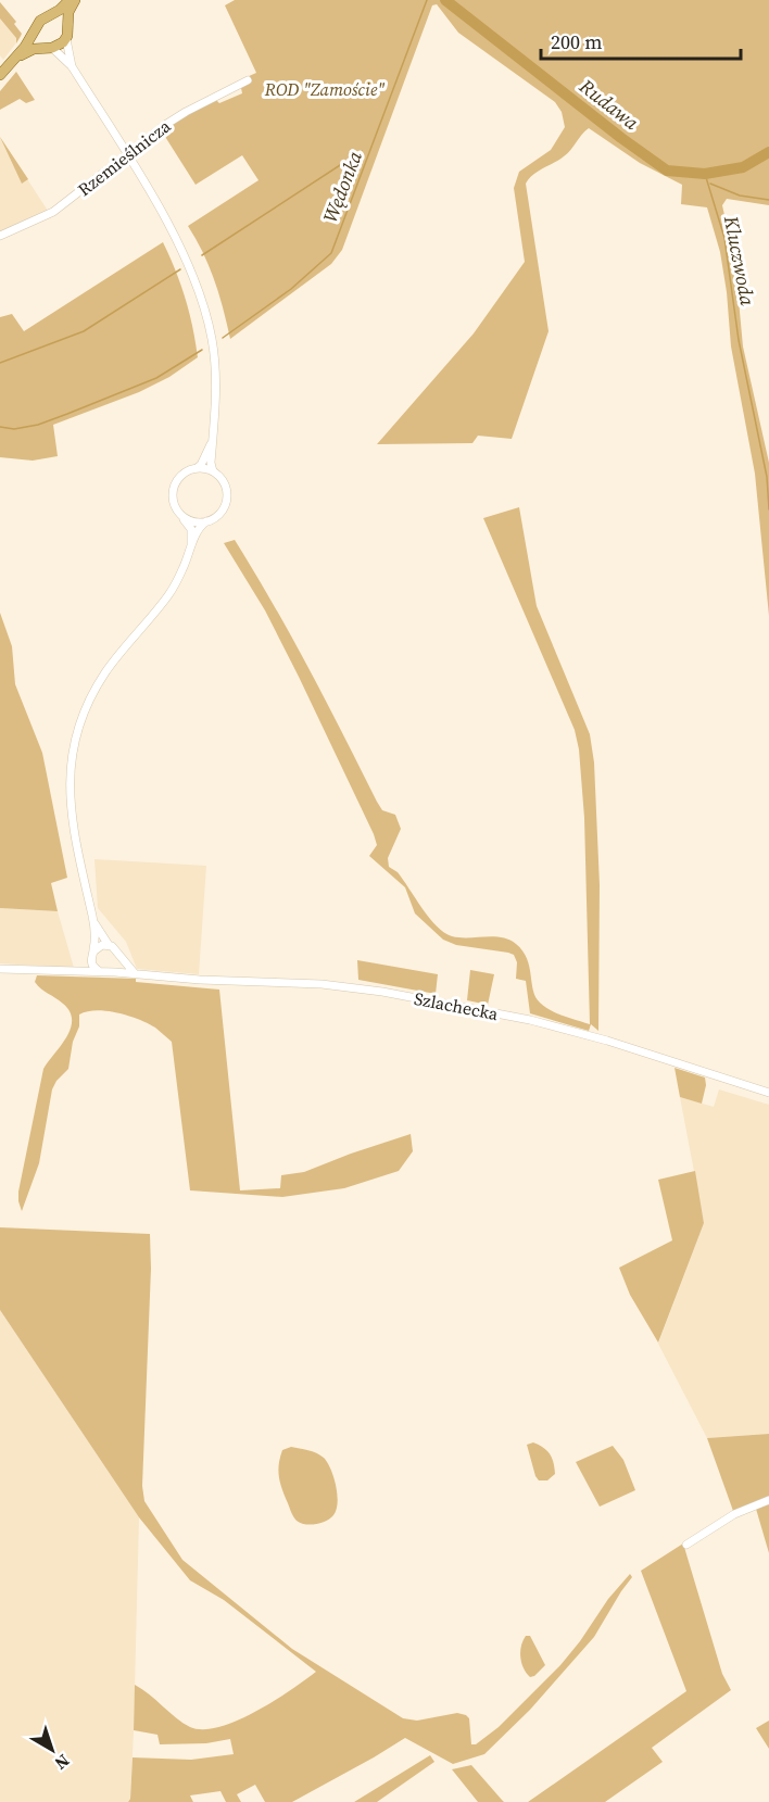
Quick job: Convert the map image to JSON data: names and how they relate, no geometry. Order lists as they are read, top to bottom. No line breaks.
{"streets":{"street":["Rzemieślnicza","Szlachecka"]},"water":["Rudawa","Wędonka","Kluczwoda"],"parks":["ROD \"Zamoście\""],"scale_bar":"200 m","north":"bottom right"}
